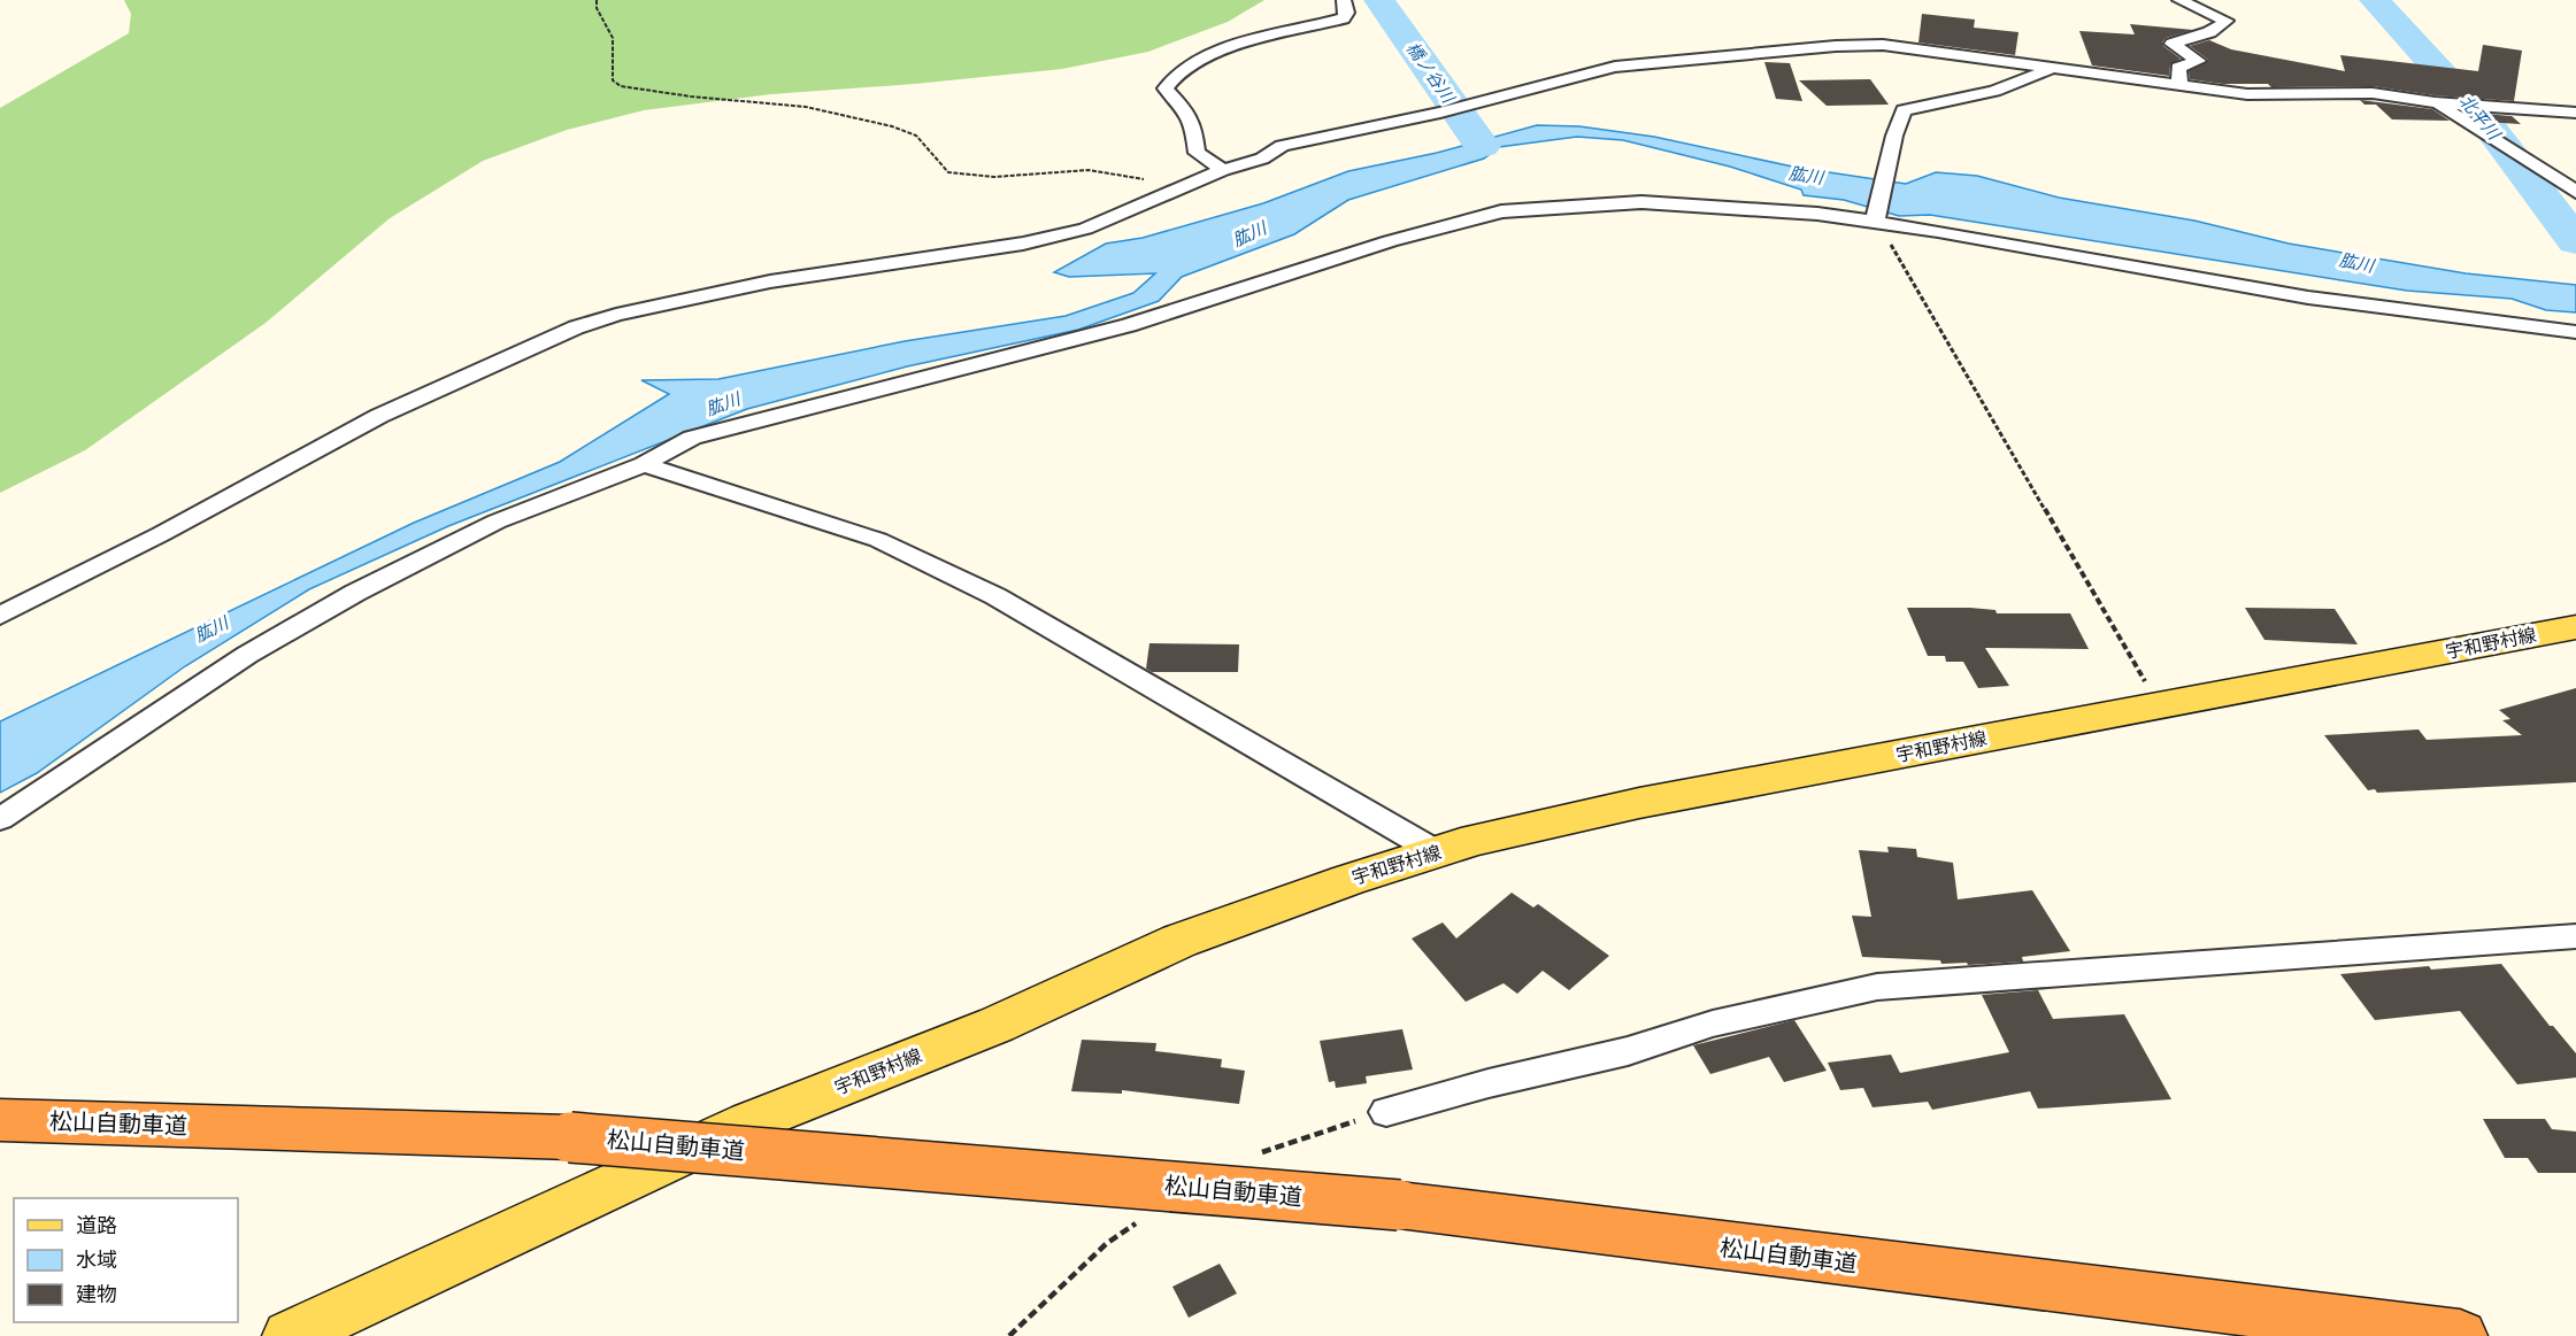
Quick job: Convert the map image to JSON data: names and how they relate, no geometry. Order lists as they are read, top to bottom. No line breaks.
{"streets":{"highway":["松山自動車道"],"main road":["宇和野村線"]},"water":["橋ノ谷川","北平川","肱川"],"legend":["道路","水域","建物"]}
